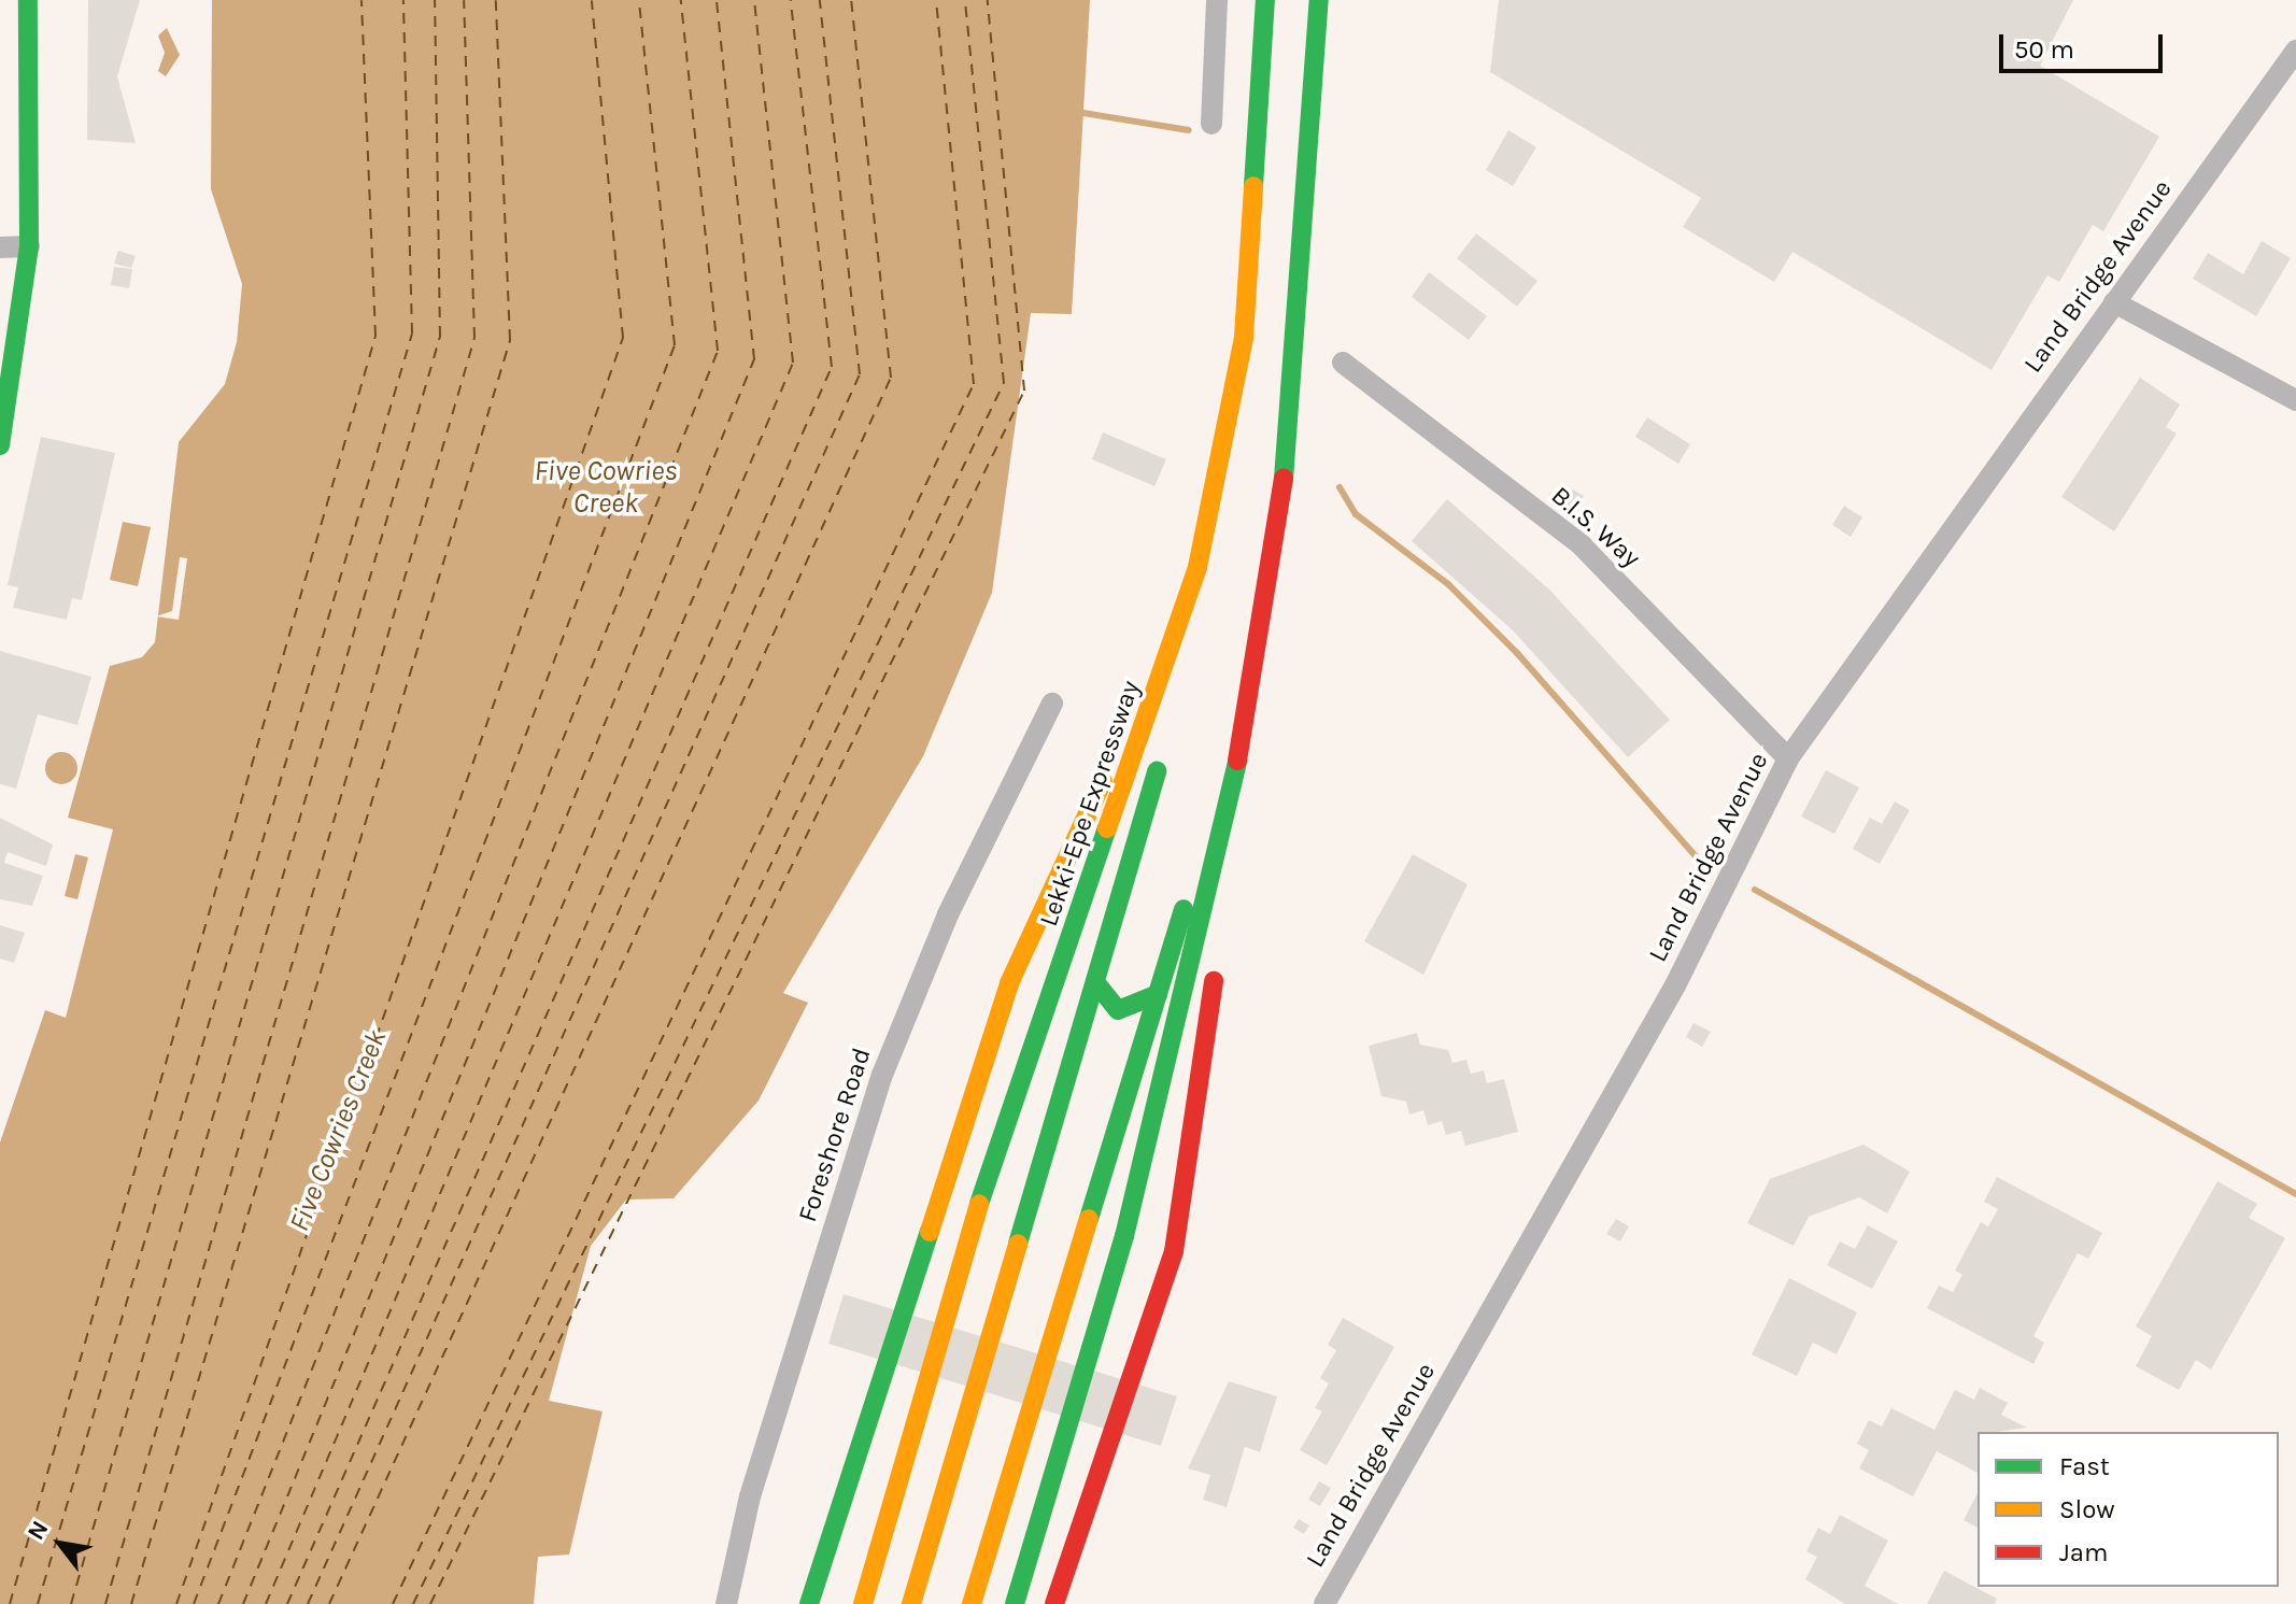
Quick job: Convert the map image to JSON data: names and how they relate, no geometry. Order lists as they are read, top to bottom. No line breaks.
{"streets":{"main road":["Lekki-Epe Expressway"],"street":["Land Bridge Avenue","B.I.S. Way","Foreshore Road"]},"crossings":[["Land Bridge Avenue","B.I.S. Way"]],"water":["Five Cowries Creek"],"legend":["Fast","Slow","Jam"],"scale_bar":"50 m","north":"top left"}
